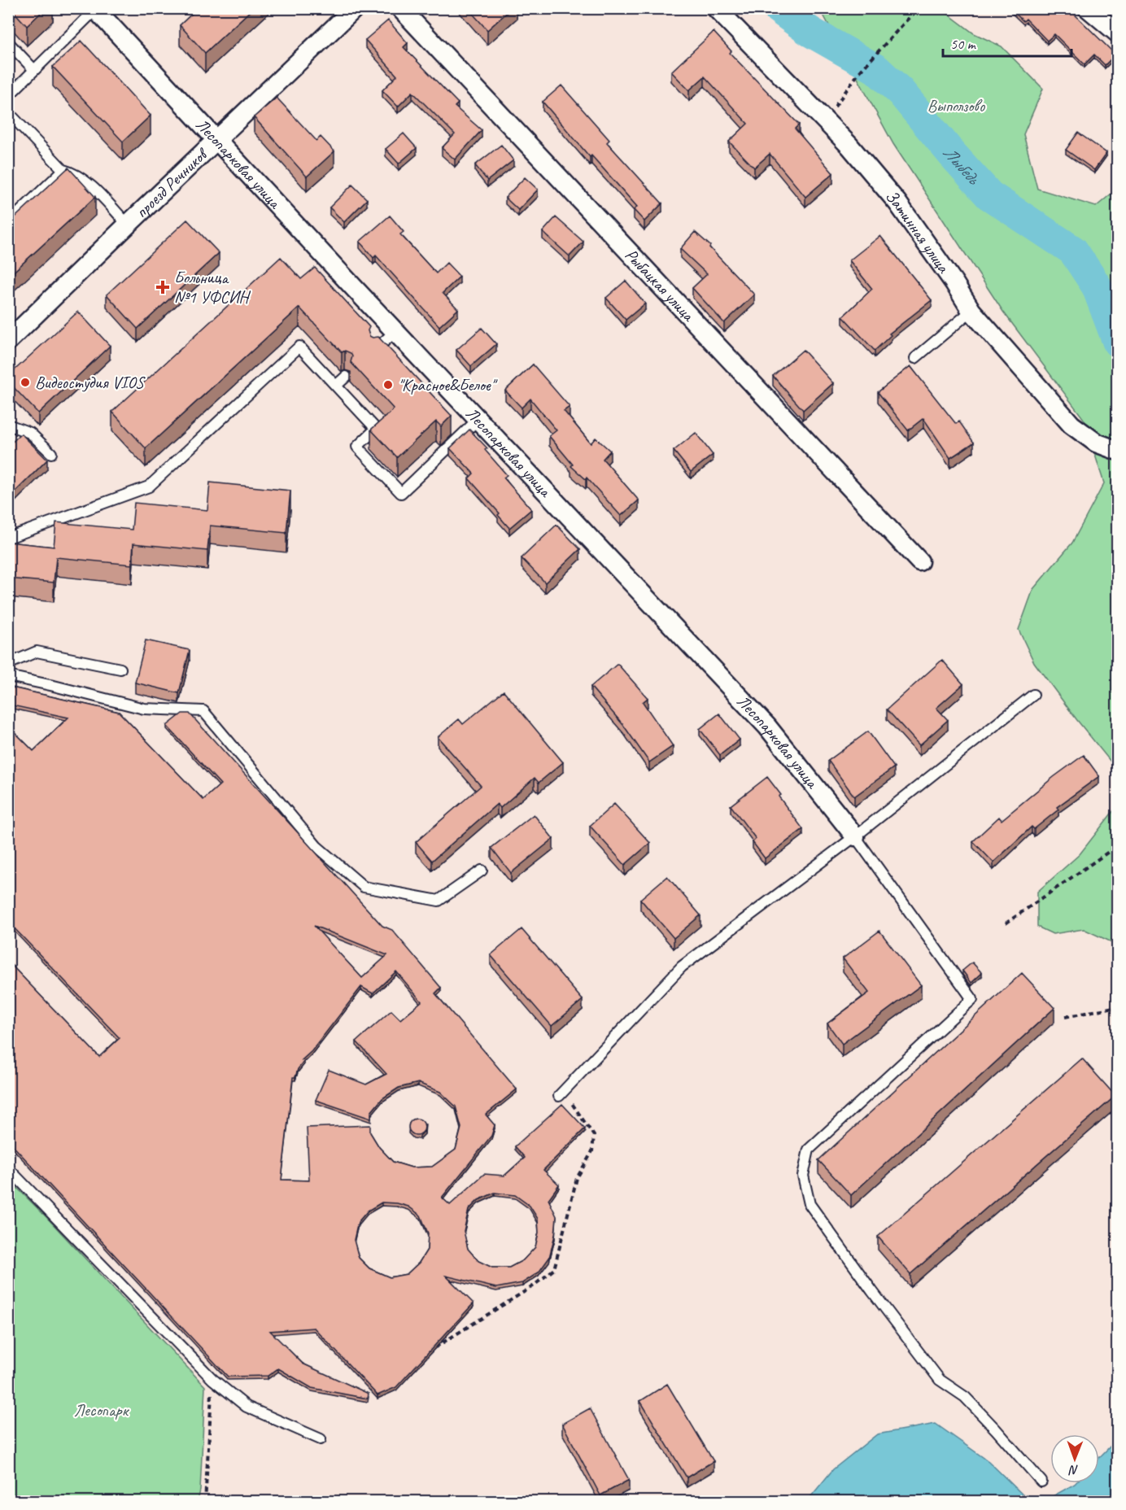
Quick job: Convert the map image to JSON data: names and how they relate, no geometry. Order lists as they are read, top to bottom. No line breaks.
{"streets":{"street":["Лесопарковая улица","проезд Речников","Затинная улица","Рыбацкая улица"]},"crossings":[["Лесопарковая улица","проезд Речников"]],"water":["Лыбедь"],"parks":["Выползово","Лесопарк"],"places":{"health":["Больница №1 УФСИН"],"other":["Видеостудия VIOS","\"Красное&Белое\""]},"scale_bar":"50 m","north":"bottom"}
